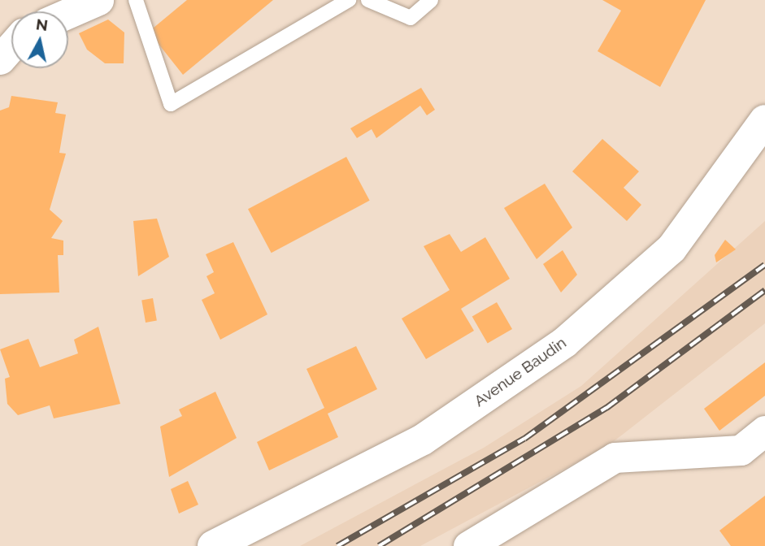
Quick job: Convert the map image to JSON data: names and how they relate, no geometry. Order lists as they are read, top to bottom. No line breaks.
{"streets":{"main road":["Avenue Baudin"]},"north":"top"}
